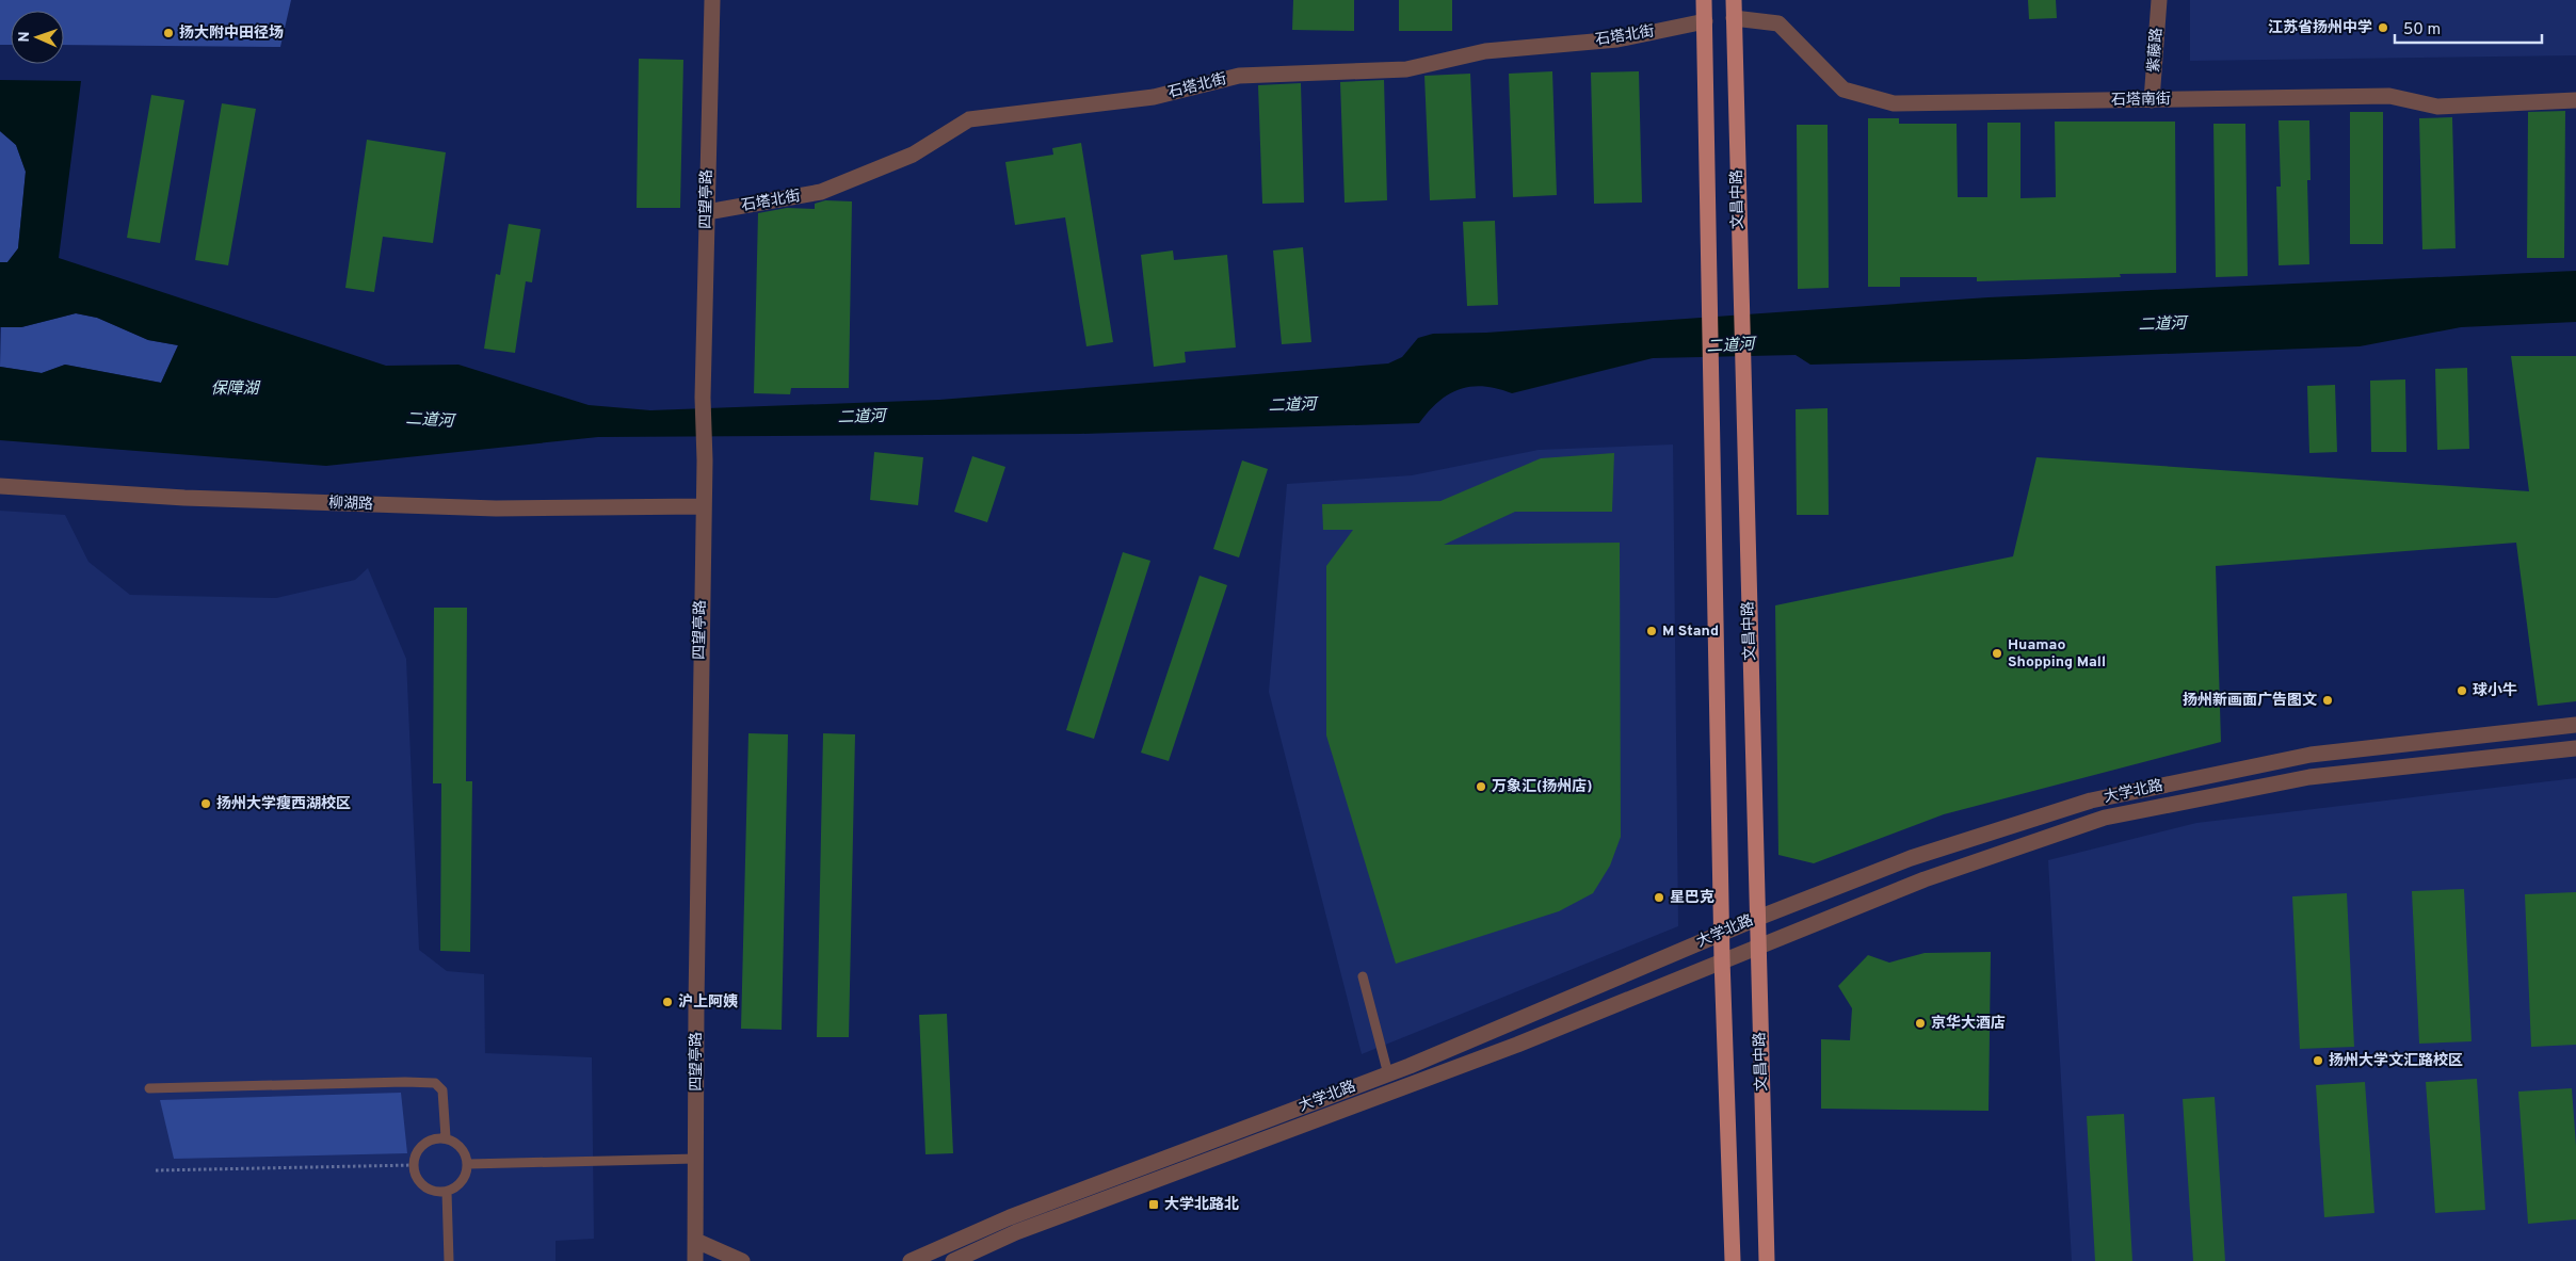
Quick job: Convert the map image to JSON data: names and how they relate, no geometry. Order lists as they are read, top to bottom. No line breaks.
{"streets":{"main road":["文昌中路"],"street":["石塔北街","紫藤路","石塔南街","四望亭路","柳湖路","大学北路"]},"crossings":[["石塔北街","四望亭路"],["石塔北街","文昌中路"],["紫藤路","石塔南街"],["石塔南街","文昌中路"],["四望亭路","柳湖路"],["文昌中路","大学北路"]],"water":["二道河","保障湖"],"places":{"other":["江苏省扬州中学","扬大附中田径场","M Stand","Huamao Shopping Mall","球小牛","扬州新画面广告图文","万象汇(扬州店)","扬州大学瘦西湖校区","星巴克","沪上阿姨","京华大酒店","扬州大学文汇路校区"],"transit":["大学北路北"]},"scale_bar":"50 m","north":"left"}
